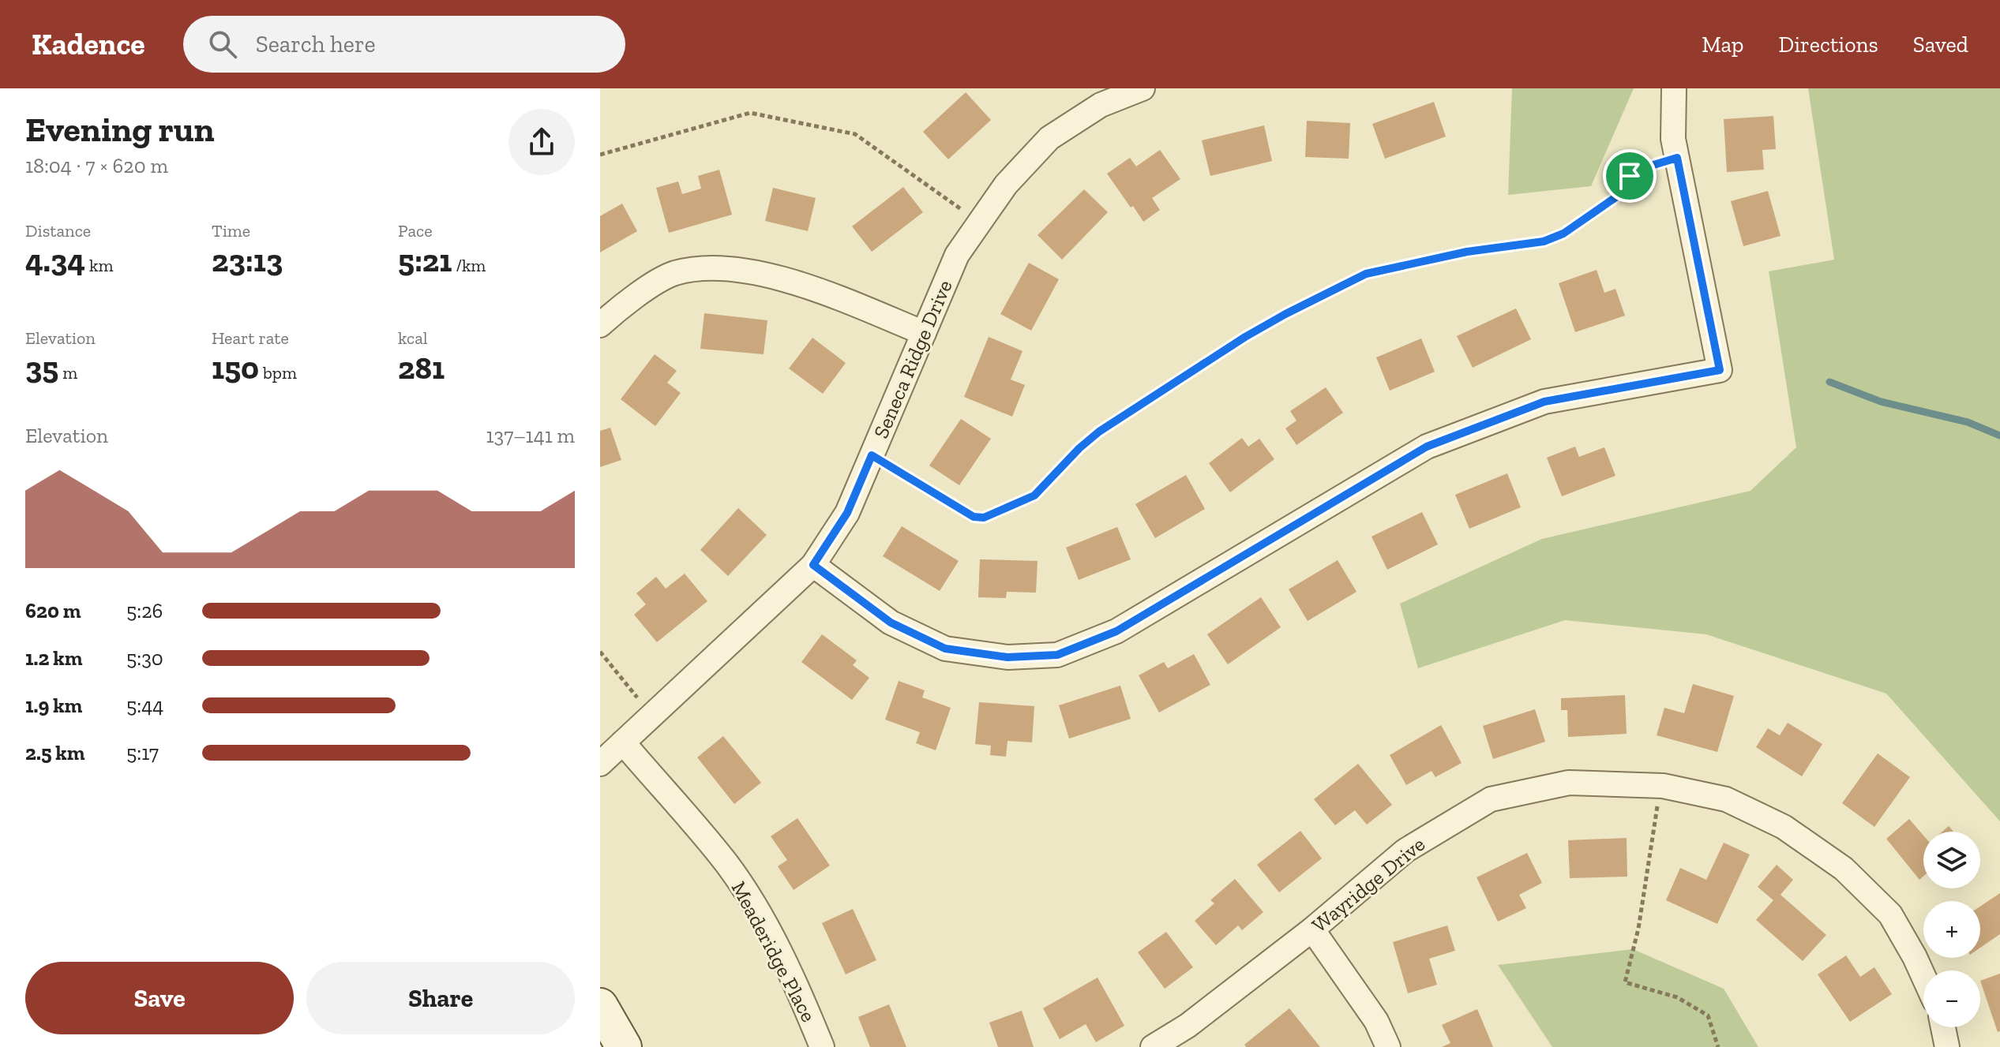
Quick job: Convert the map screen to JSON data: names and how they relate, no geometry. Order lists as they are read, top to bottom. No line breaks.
{"streets":{"street":["Seneca Ridge Drive","Wayridge Drive","Meaderidge Place"]},"crossings":[["Seneca Ridge Drive","Meaderidge Place"]],"page":{"header":"Kadence","search":"Search here","nav":["Map","Directions","Saved"],"heading":["Evening run","18:04 · 7 × 620 m"],"stats":[["Distance","4.34 km"],["Time","23:13"],["Pace","5:21 /km"],["Elevation","35 m"],["Heart rate","150 bpm"],["kcal","281"]],"chart":["Elevation","137–141 m"],"list":[{"name":"620 m","note":"5:26"},{"name":"1.2 km","note":"5:30"},{"name":"1.9 km","note":"5:44"},{"name":"2.5 km","note":"5:17"}],"map_buttons":["+","−"],"buttons":["Save","Share"]}}
